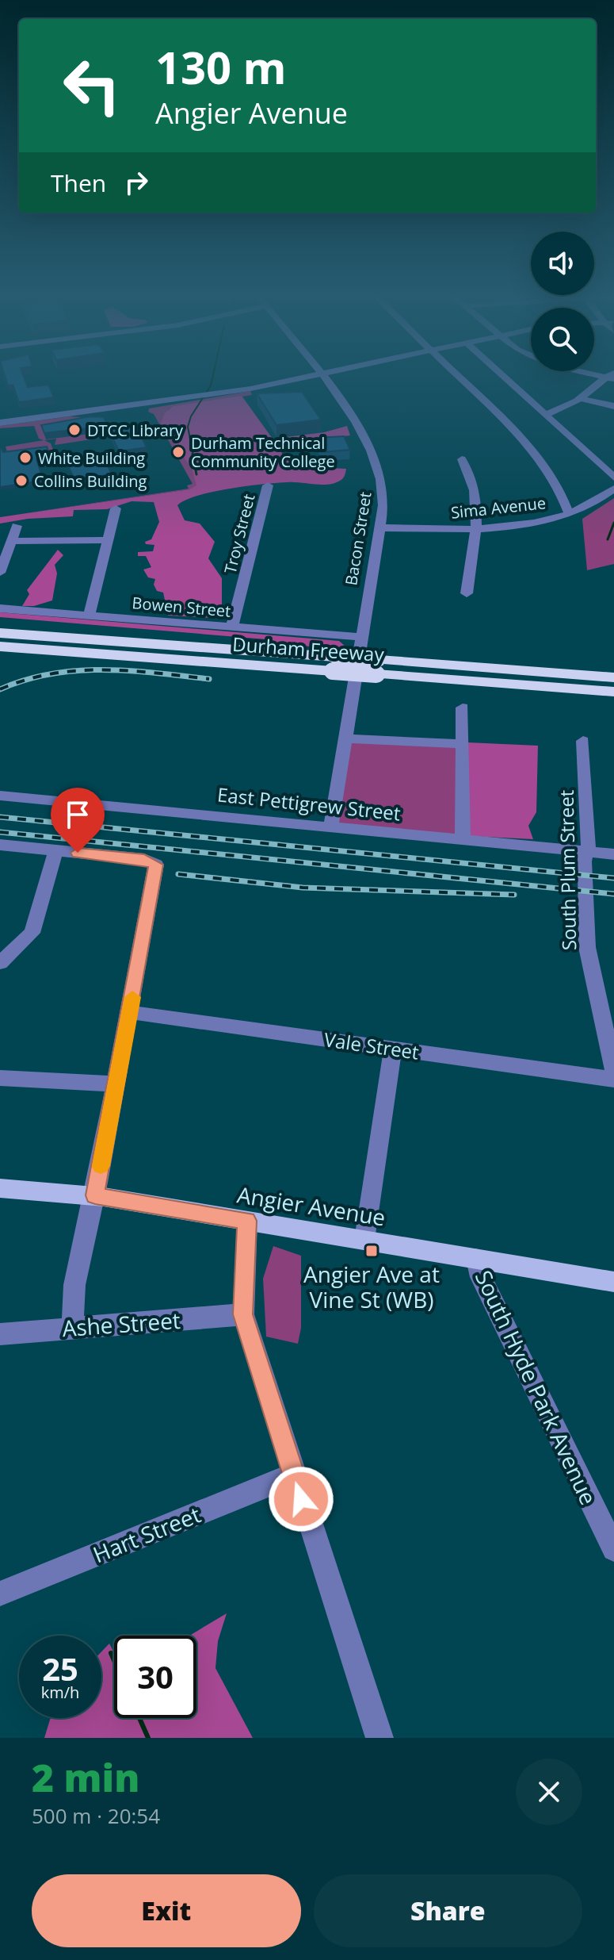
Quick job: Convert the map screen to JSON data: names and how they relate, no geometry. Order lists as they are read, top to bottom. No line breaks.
{"streets":{"highway":["Durham Freeway"],"main road":["Angier Avenue"],"street":["Sima Avenue","Troy Street","Bacon Street","Bowen Street","East Pettigrew Street","South Plum Street","Vale Street","Ashe Street","South Hyde Park Avenue","Hart Street"]},"crossings":[["Sima Avenue","Bacon Street"],["Troy Street","Bowen Street"],["Bacon Street","Bowen Street"],["Bacon Street","East Pettigrew Street"],["East Pettigrew Street","South Plum Street"],["Angier Avenue","South Hyde Park Avenue"]],"places":{"other":["DTCC Library","Durham Technical Community College","White Building","Collins Building"],"transit":["Angier Ave at Vine St (WB)"]},"page":{"turn":["130 m","Angier Avenue"],"then":"Then","speed":"25 km/h","limit":"30","heading":["2 min","500 m · 20:54"],"buttons":["Exit","Share"]}}
